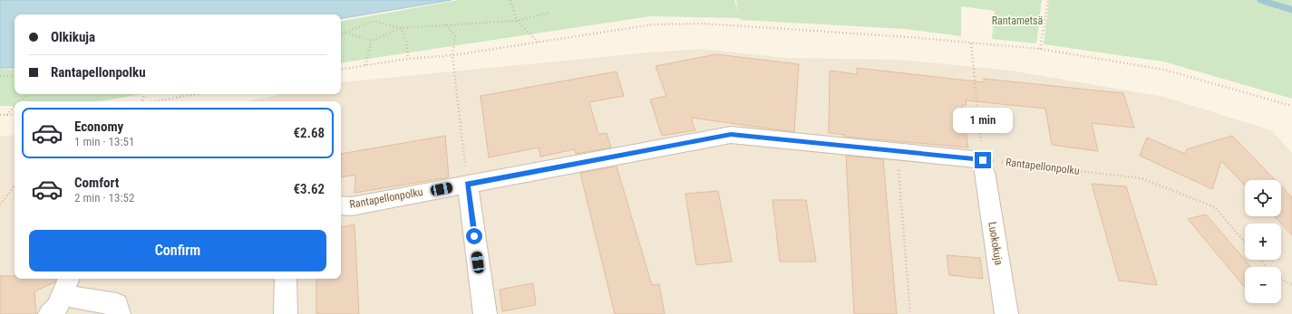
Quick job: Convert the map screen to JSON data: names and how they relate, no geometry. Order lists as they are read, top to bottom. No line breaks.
{"streets":{"street":["Rantapellonpolku","Luokokuja"]},"crossings":[["Rantapellonpolku","Luokokuja"]],"parks":["Rantametsä"],"page":{"banner":["Olkikuja","Rantapellonpolku"],"bubble":"1 min","list":[{"name":"Economy","note":"1 min · 13:51","value":"€2.68"},{"name":"Comfort","note":"2 min · 13:52","value":"€3.62"}],"map_buttons":["+","−"],"buttons":"Confirm"}}
